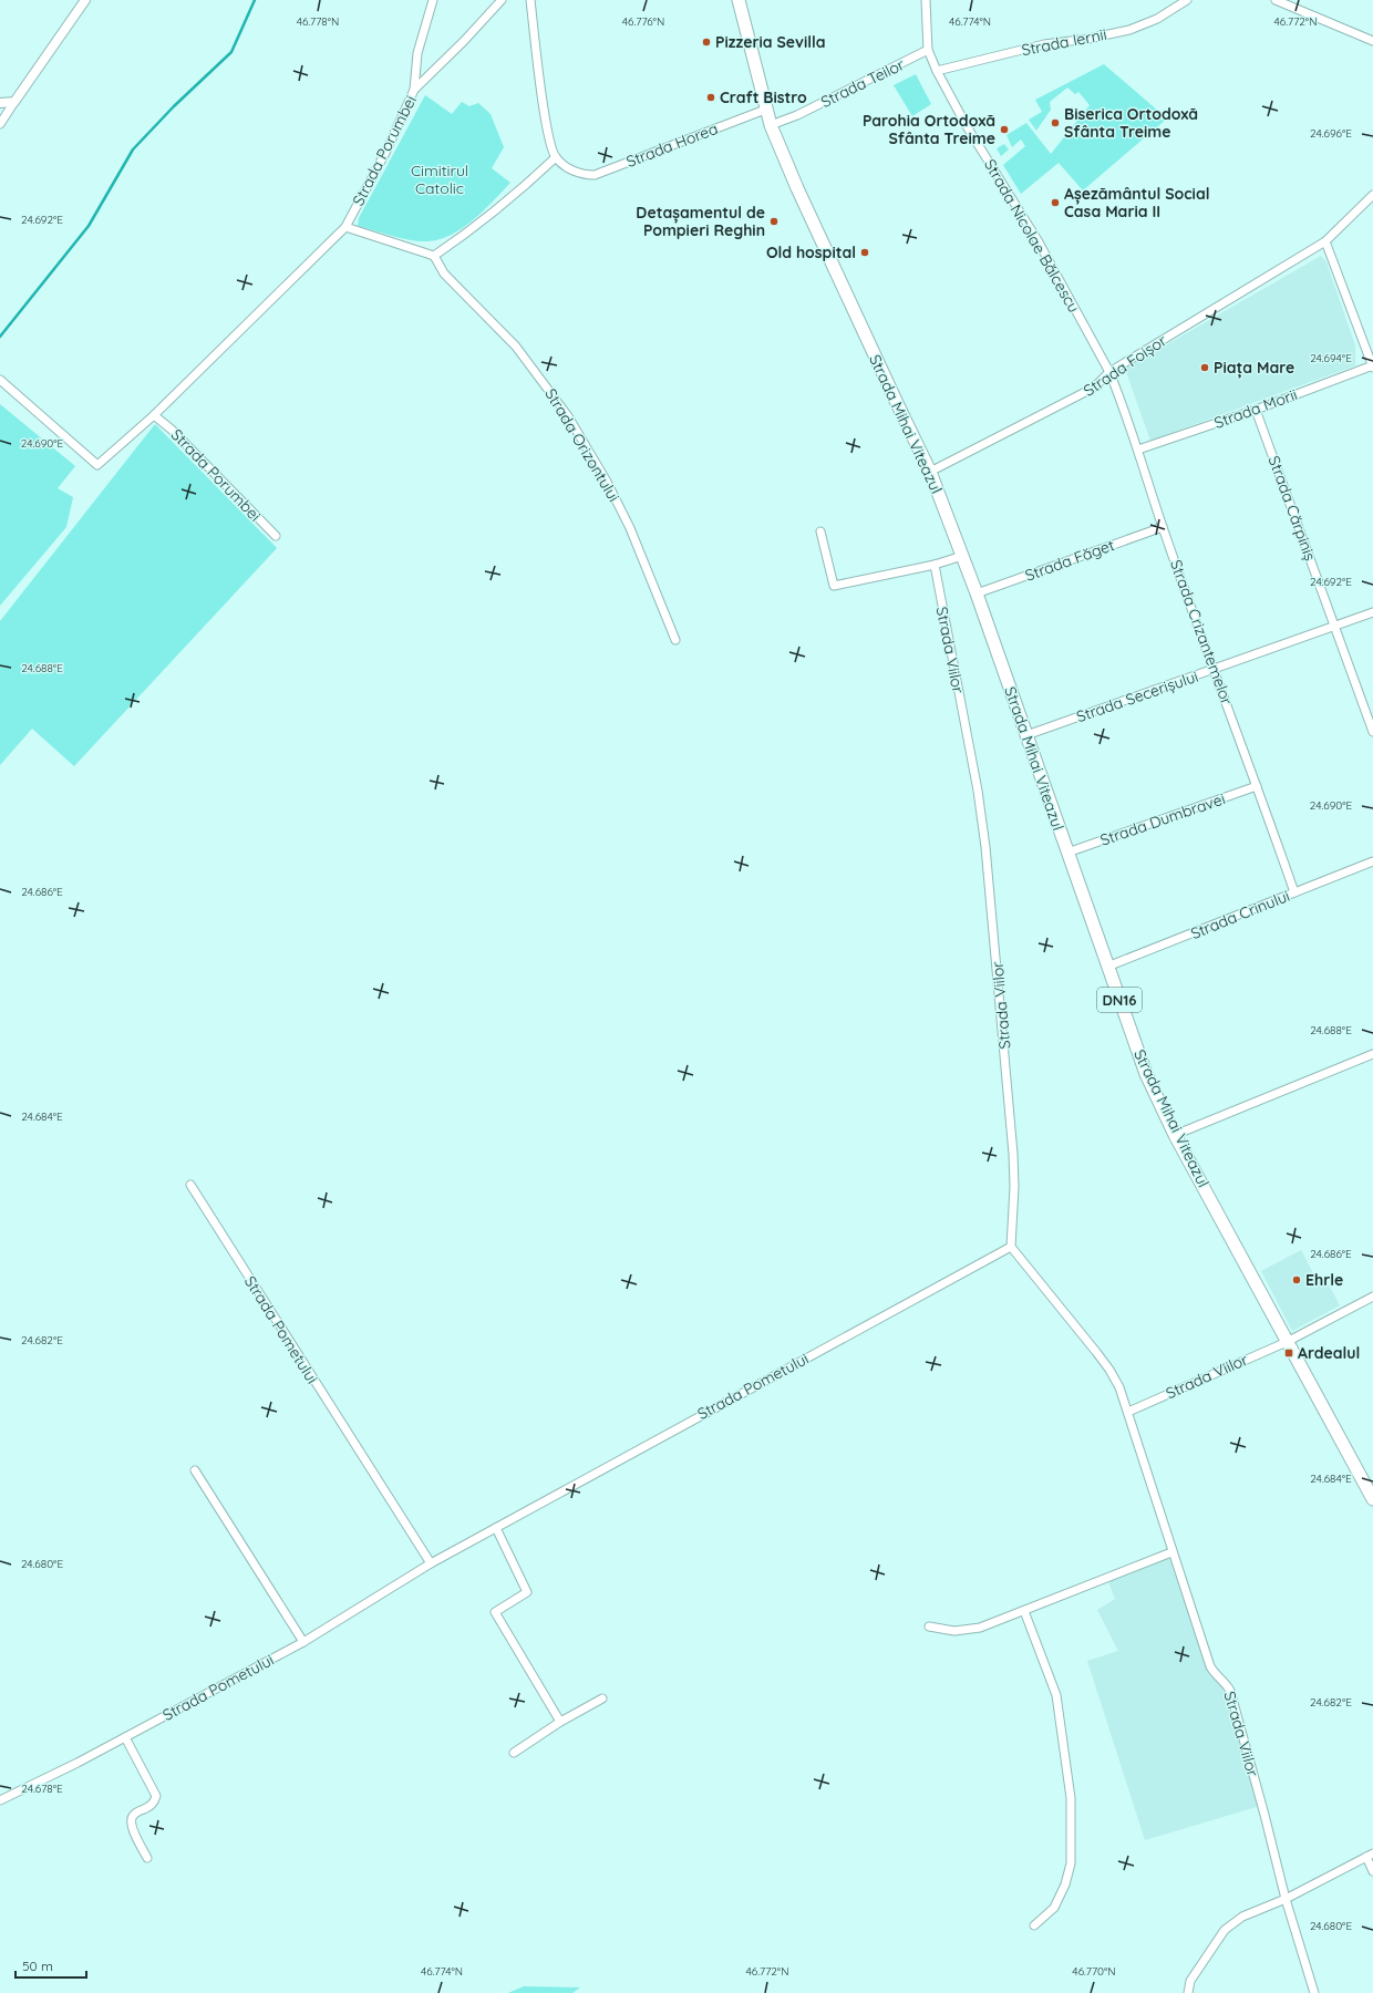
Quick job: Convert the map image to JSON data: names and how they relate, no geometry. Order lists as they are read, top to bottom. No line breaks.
{"streets":{"highway":["Strada Mihai Viteazul","DN16"],"street":["Strada Iernii","Strada Teilor","Strada Horea","Strada Porumbei","Strada Nicolae Bălcescu","Strada Foișor","Strada Morii","Strada Orizontului","Strada Cărpiniș","Strada Făget","Strada Crizantemelor","Strada Viilor","Strada Secerișului","Strada Dumbravei","Strada Crinului","Strada Pometului"]},"crossings":[["Strada Iernii","Strada Nicolae Bălcescu"],["Strada Teilor","Strada Nicolae Bălcescu"],["Strada Teilor","Strada Mihai Viteazul"],["Strada Horea","Strada Mihai Viteazul"],["Strada Nicolae Bălcescu","Strada Foișor"],["Strada Nicolae Bălcescu","Strada Crizantemelor"],["Strada Foișor","Strada Mihai Viteazul"],["Strada Foișor","Strada Crizantemelor"],["Strada Morii","Strada Cărpiniș"],["Strada Morii","Strada Crizantemelor"],["Strada Mihai Viteazul","Strada Făget"],["Strada Mihai Viteazul","Strada Viilor"],["Strada Mihai Viteazul","Strada Secerișului"],["Strada Mihai Viteazul","Strada Dumbravei"],["Strada Mihai Viteazul","Strada Crinului"],["Strada Cărpiniș","Strada Secerișului"],["Strada Făget","Strada Crizantemelor"],["Strada Crizantemelor","Strada Secerișului"],["Strada Crizantemelor","Strada Dumbravei"],["Strada Crizantemelor","Strada Crinului"],["Strada Viilor","Strada Pometului"]],"parks":["Cimitirul Catolic"],"places":{"other":["Pizzeria Sevilla","Craft Bistro","Biserica Ortodoxă Sfânta Treime","Parohia Ortodoxă Sfânta Treime","Așezământul Social Casa Maria II","Detașamentul de Pompieri Reghin","Old hospital","Piața Mare","Ehrle"],"transit":["Ardealul"]},"scale_bar":"50 m","coordinates":["46.778°N","46.776°N","46.774°N","46.772°N","24.696°E","24.692°E","24.694°E","24.690°E","24.688°E","24.686°E","24.684°E","24.682°E","24.680°E","24.678°E","46.770°N"]}
